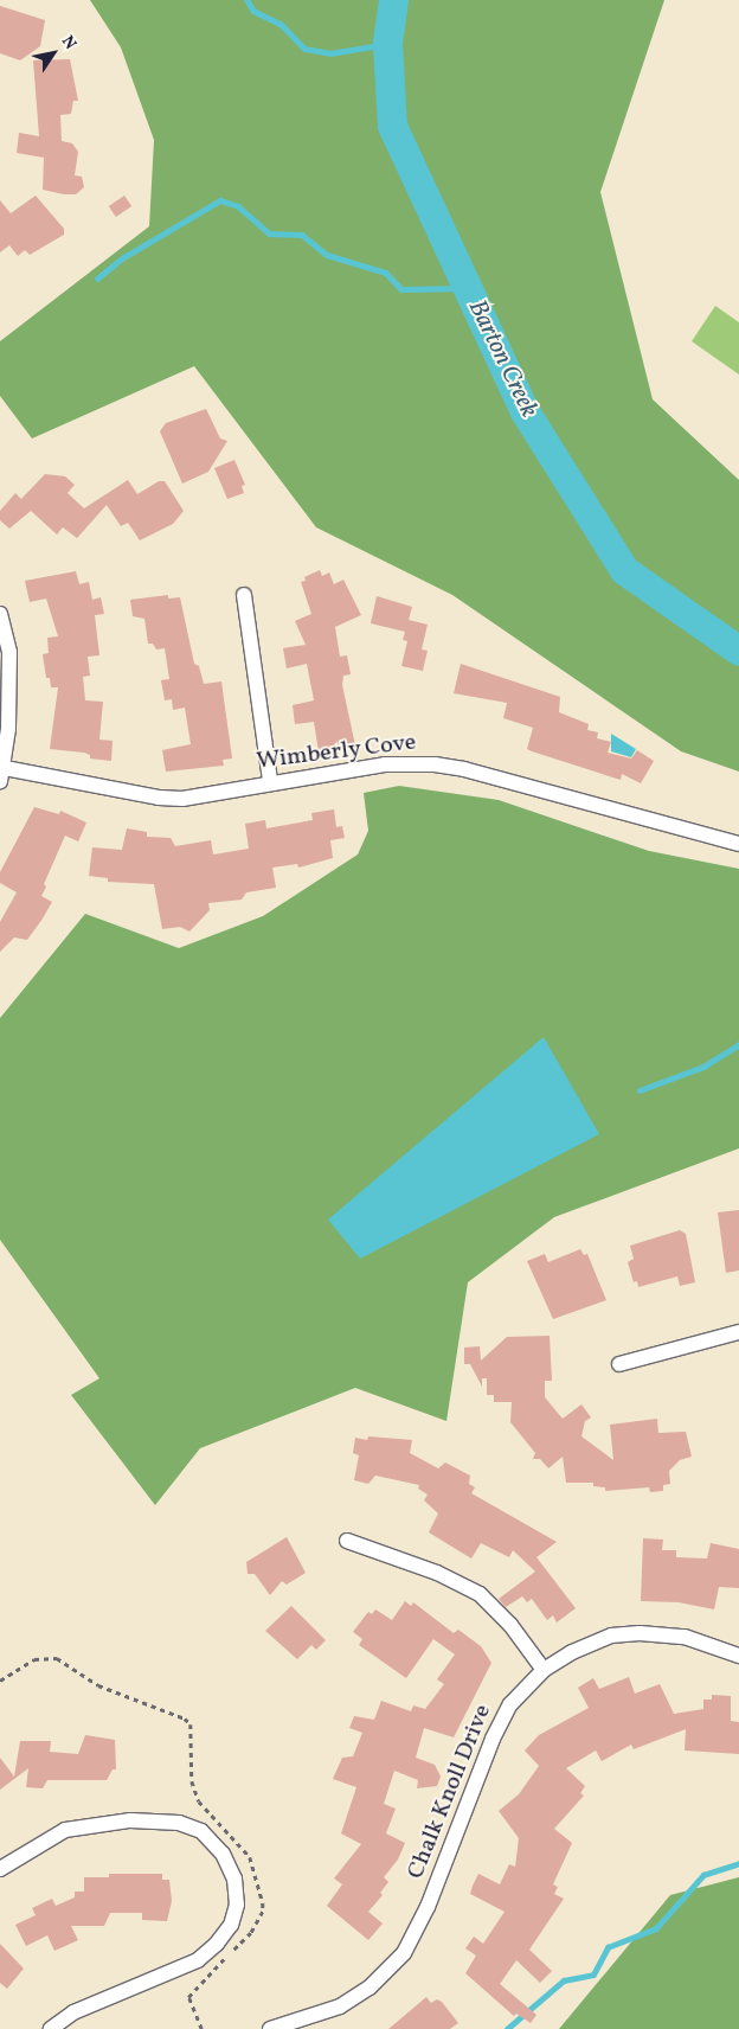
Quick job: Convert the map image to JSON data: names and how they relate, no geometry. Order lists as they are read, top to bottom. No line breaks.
{"streets":{"street":["Wimberly Cove","Chalk Knoll Drive"]},"water":["Barton Creek"],"north":"top right"}
